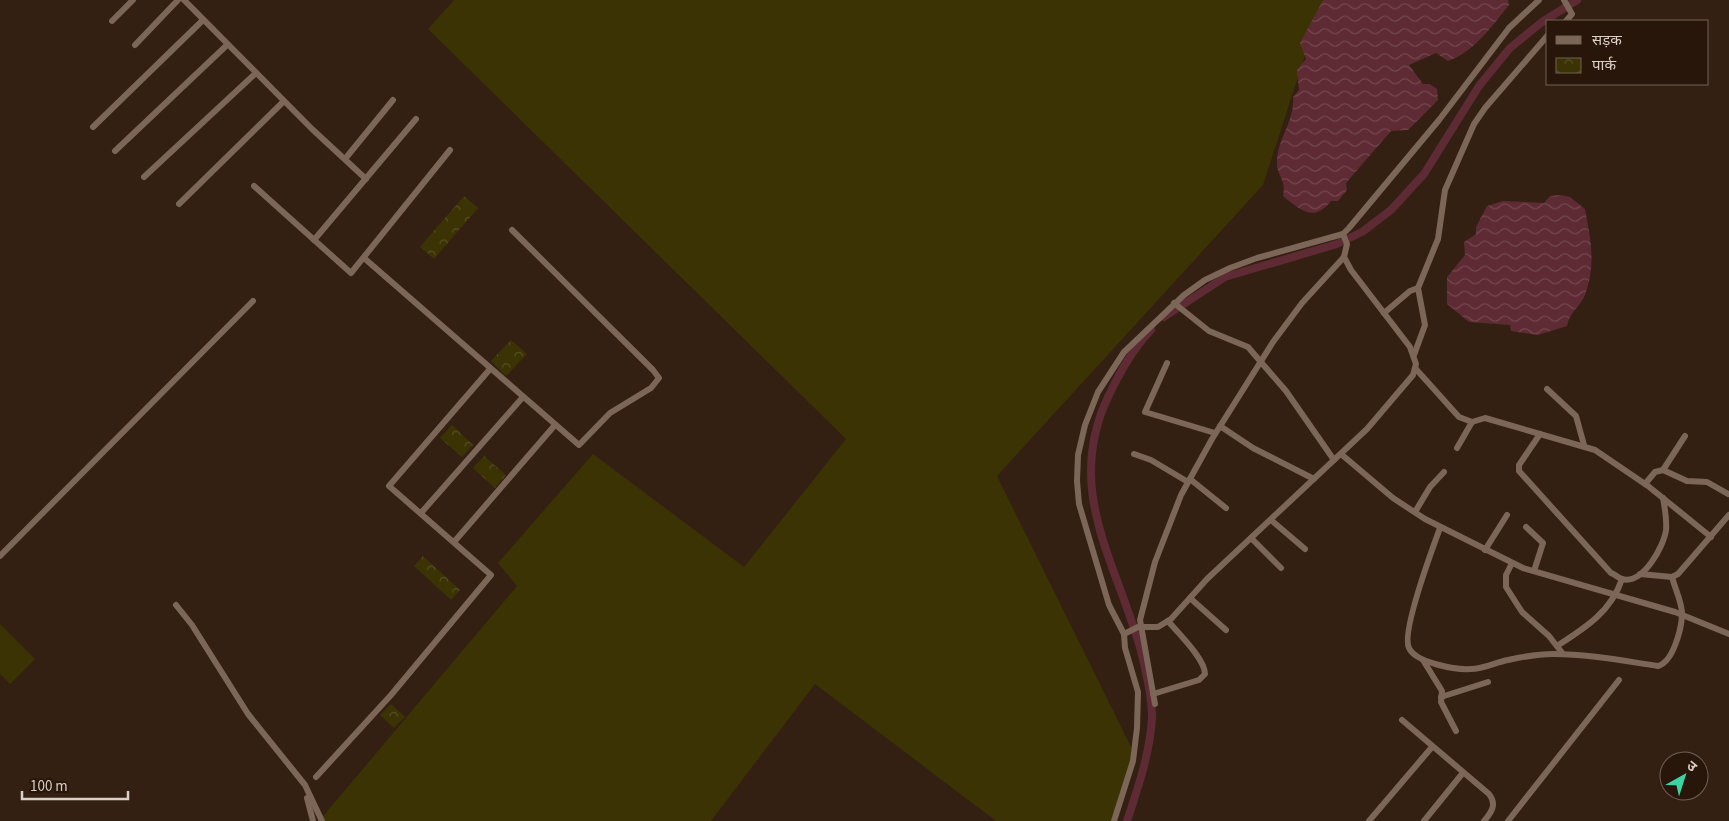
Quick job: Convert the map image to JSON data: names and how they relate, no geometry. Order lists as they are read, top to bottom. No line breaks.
{"legend":["सड़क","पार्क"],"scale_bar":"100 m","north":"top right"}
